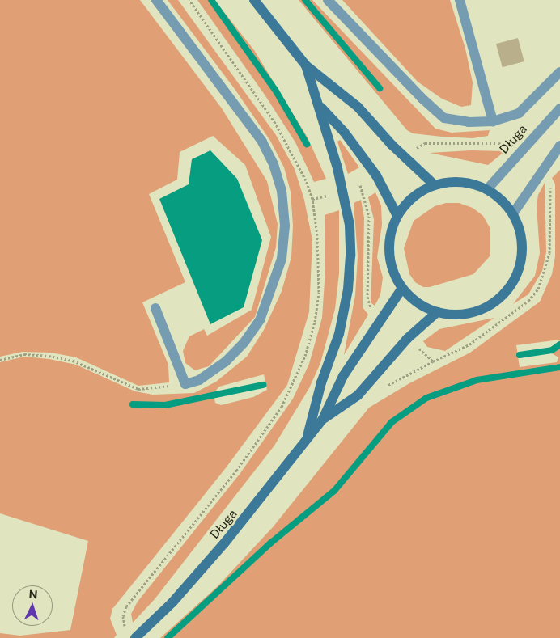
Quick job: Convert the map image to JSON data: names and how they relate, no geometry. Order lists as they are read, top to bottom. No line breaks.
{"streets":{"main road":["Długa"]},"north":"top"}
